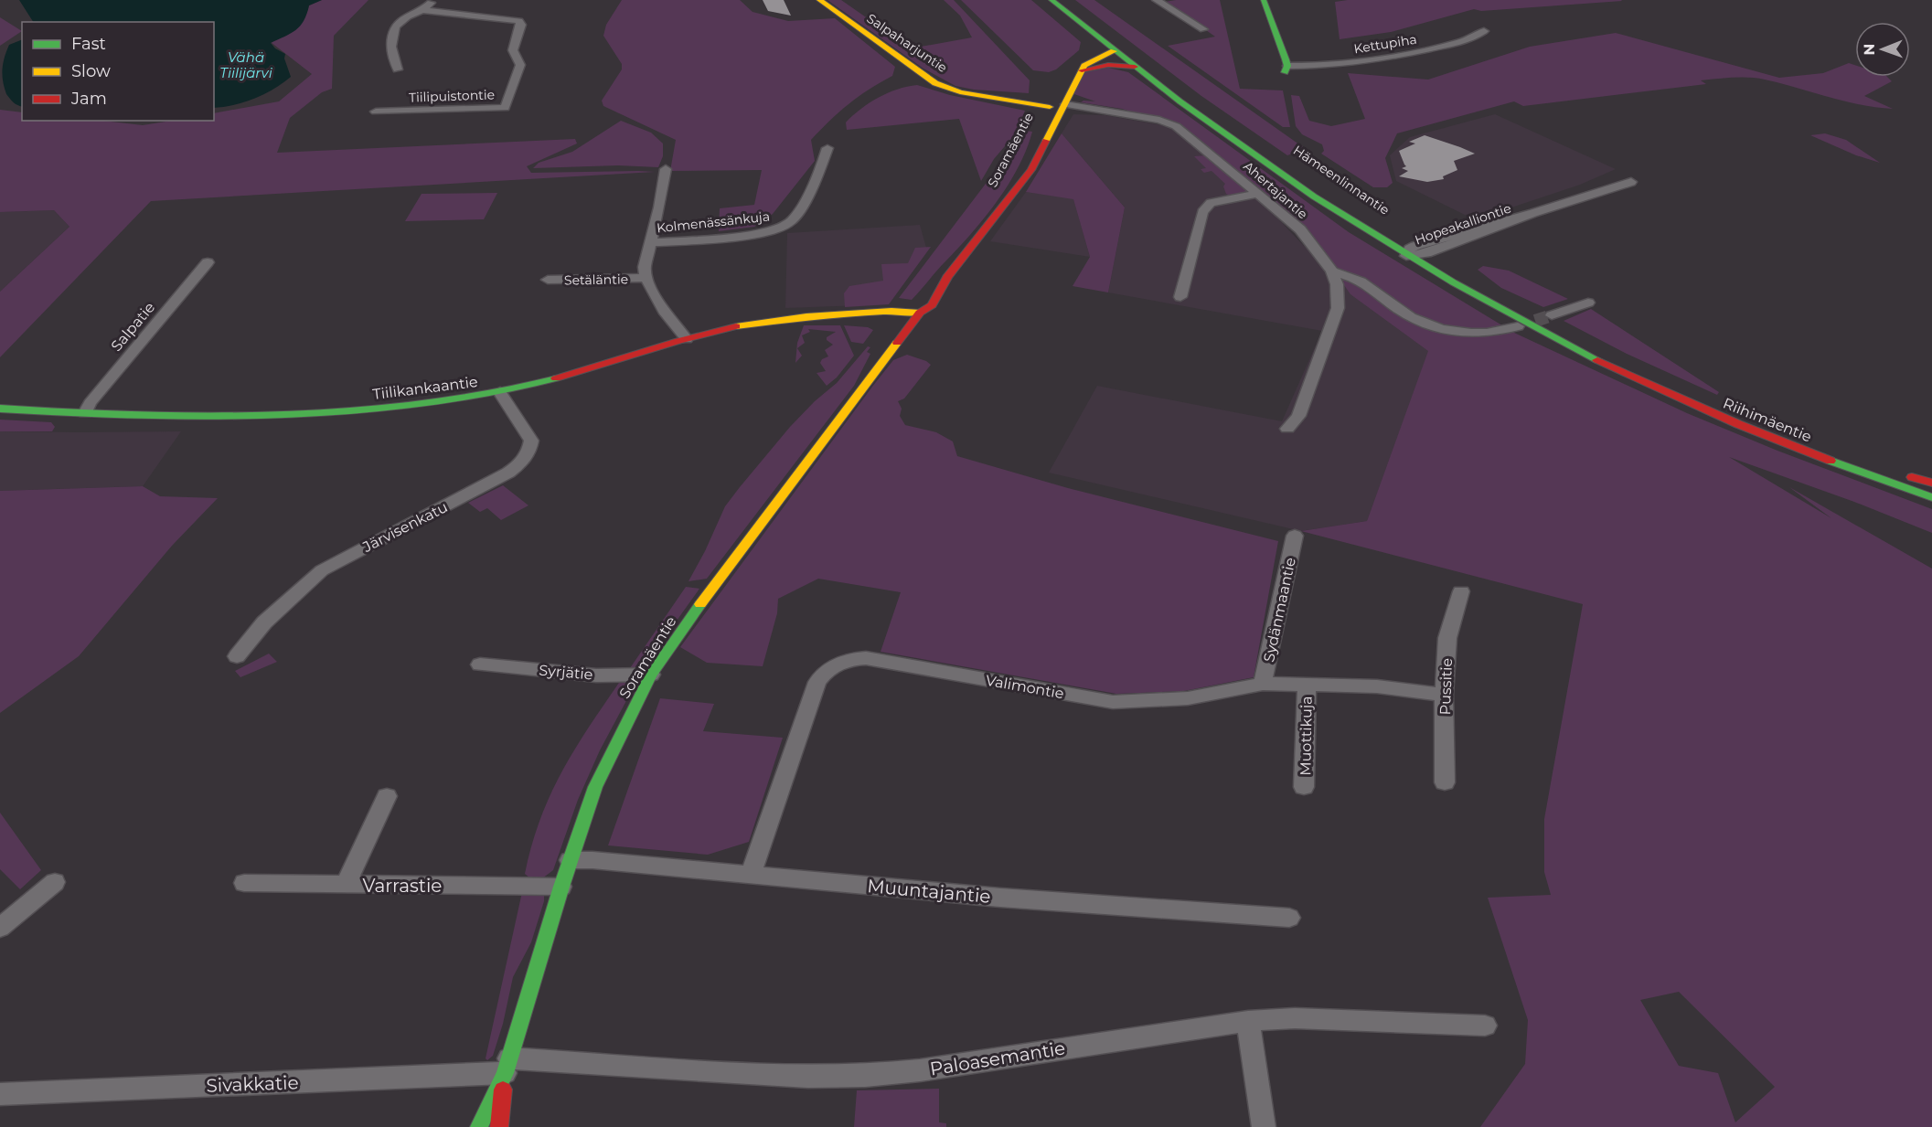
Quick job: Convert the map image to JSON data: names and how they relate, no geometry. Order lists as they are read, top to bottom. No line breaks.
{"streets":{"main road":["Salpaharjuntie","Soramäentie","Hämeenlinnantie","Tiilikankaantie","Riihimäentie"],"street":["Kettupiha","Tiilipuistontie","Ahertajantie","Kolmenässänkuja","Hopeakalliontie","Setäläntie","Salpatie","Järvisenkatu","Sydänmaantie","Syrjätie","Valimontie","Pussitie","Muottikuja","Varrastie","Muuntajantie","Paloasemantie","Sivakkatie"]},"crossings":[["Salpaharjuntie","Soramäentie"],["Soramäentie","Hämeenlinnantie"],["Soramäentie","Ahertajantie"],["Soramäentie","Tiilikankaantie"],["Soramäentie","Syrjätie"],["Soramäentie","Varrastie"],["Soramäentie","Muuntajantie"],["Soramäentie","Paloasemantie"],["Soramäentie","Sivakkatie"],["Hämeenlinnantie","Hopeakalliontie"],["Hämeenlinnantie","Riihimäentie"],["Salpatie","Tiilikankaantie"],["Tiilikankaantie","Järvisenkatu"],["Sydänmaantie","Valimontie"],["Valimontie","Pussitie"],["Valimontie","Muottikuja"],["Valimontie","Muuntajantie"],["Paloasemantie","Sivakkatie"]],"water":["Vähä Tiilijärvi"],"legend":["Fast","Slow","Jam"],"north":"left"}
